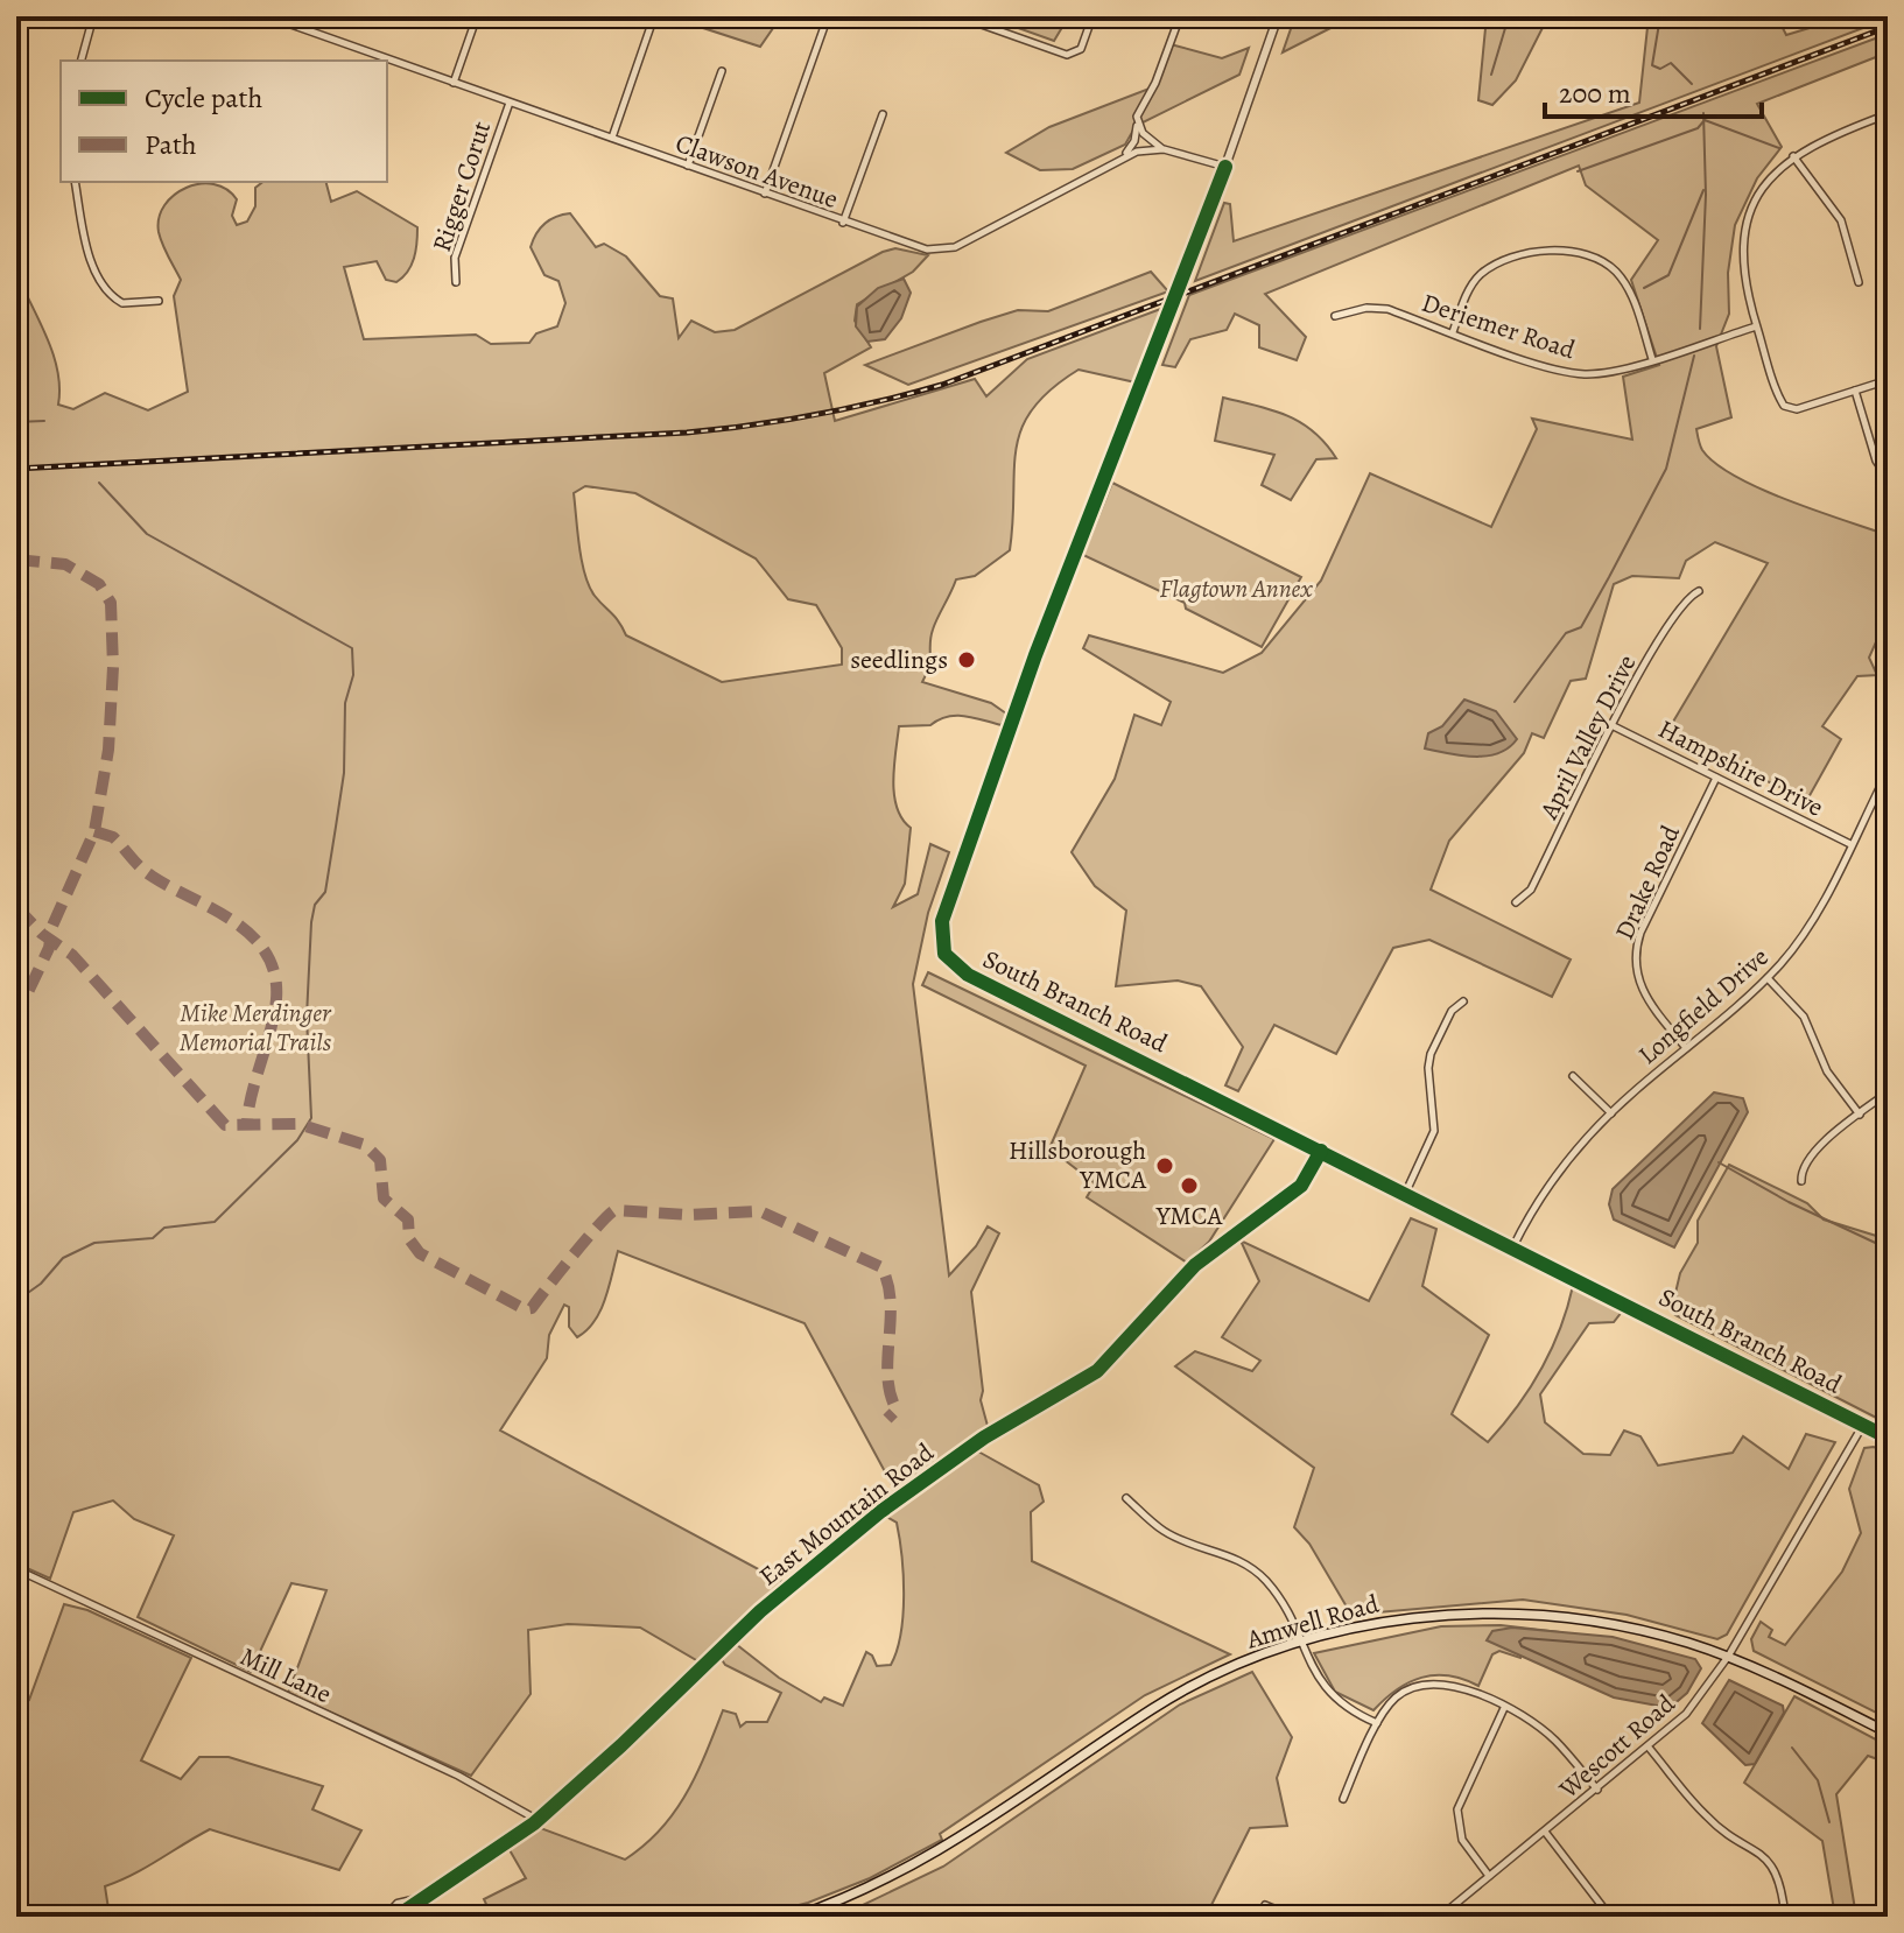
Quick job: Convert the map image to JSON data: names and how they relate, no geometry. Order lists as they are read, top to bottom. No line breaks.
{"streets":{"main road":["Amwell Road"],"street":["Clawson Avenue","Rigger Corut","Deriemer Road","April Valley Drive","Hampshire Drive","Drake Road","South Branch Road","Longfield Drive","East Mountain Road","Mill Lane","Wescott Road"]},"crossings":[["Clawson Avenue","Rigger Corut"],["Clawson Avenue","South Branch Road"],["April Valley Drive","Hampshire Drive"],["Hampshire Drive","Drake Road"],["Hampshire Drive","Longfield Drive"],["Drake Road","Longfield Drive"],["South Branch Road","Longfield Drive"],["South Branch Road","East Mountain Road"],["South Branch Road","Wescott Road"],["East Mountain Road","Mill Lane"],["Amwell Road","Wescott Road"]],"parks":["Flagtown Annex","Mike Merdinger Memorial Trails"],"places":["seedlings","Hillsborough YMCA","YMCA"],"legend":["Cycle path","Path"],"scale_bar":"200 m"}
